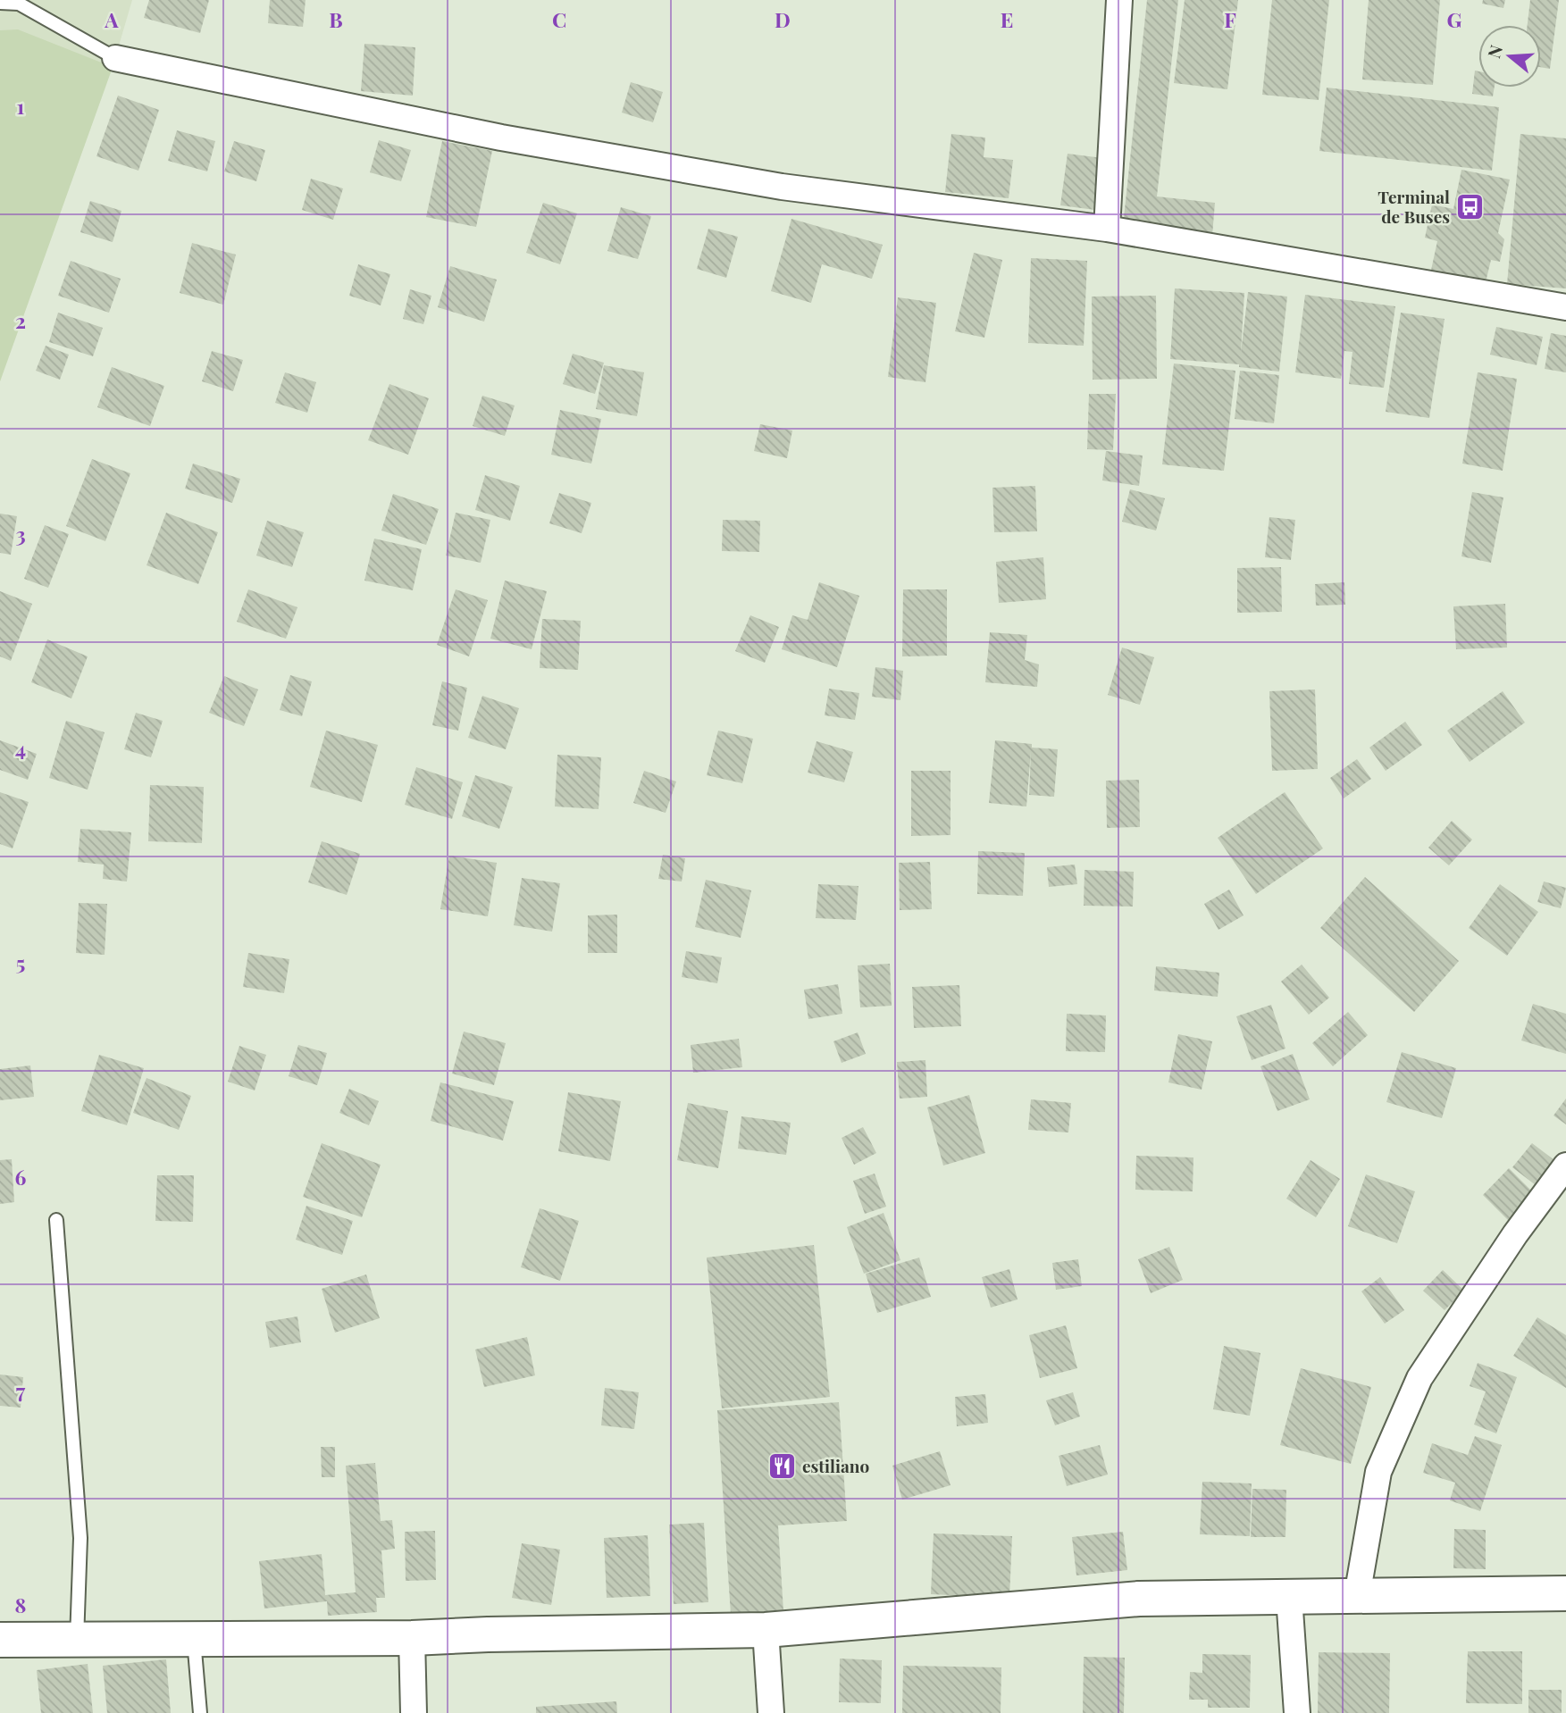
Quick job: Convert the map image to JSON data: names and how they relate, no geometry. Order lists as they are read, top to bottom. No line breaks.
{"places":{"bus stop":["Terminal de Buses"],"restaurant":["estiliano"]},"north":"left","grid":{"columns":["A","B","C","D","E","F","G"],"rows":["1","2","3","4","5","6","7","8"]}}
